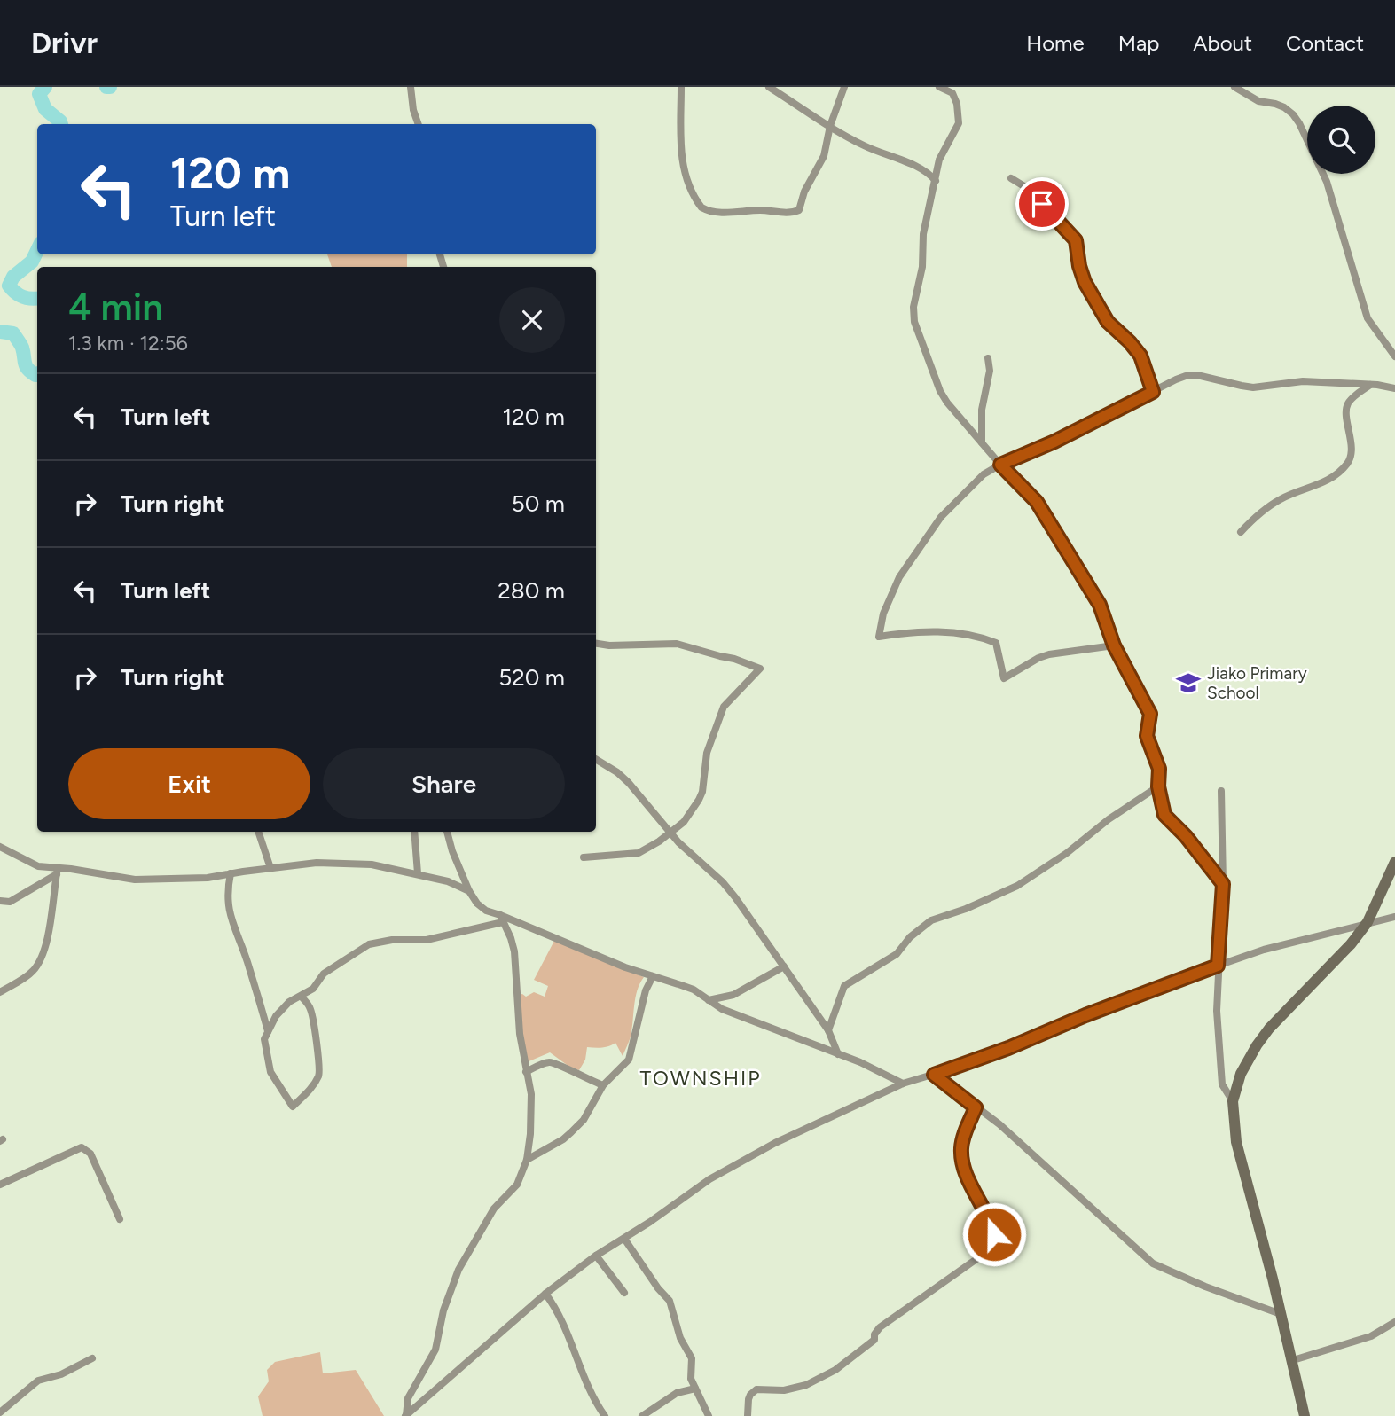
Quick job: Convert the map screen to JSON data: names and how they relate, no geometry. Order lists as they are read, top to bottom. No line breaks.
{"districts":["TOWNSHIP"],"places":{"school or university":["Jiako Primary School"]},"page":{"header":"Drivr","nav":["Home","Map","About","Contact"],"turn":["120 m","Turn left"],"heading":["4 min","1.3 km · 12:56"],"list":[{"name":"Turn left","value":"120 m"},{"name":"Turn right","value":"50 m"},{"name":"Turn left","value":"280 m"},{"name":"Turn right","value":"520 m"}],"buttons":["Exit","Share"]}}
